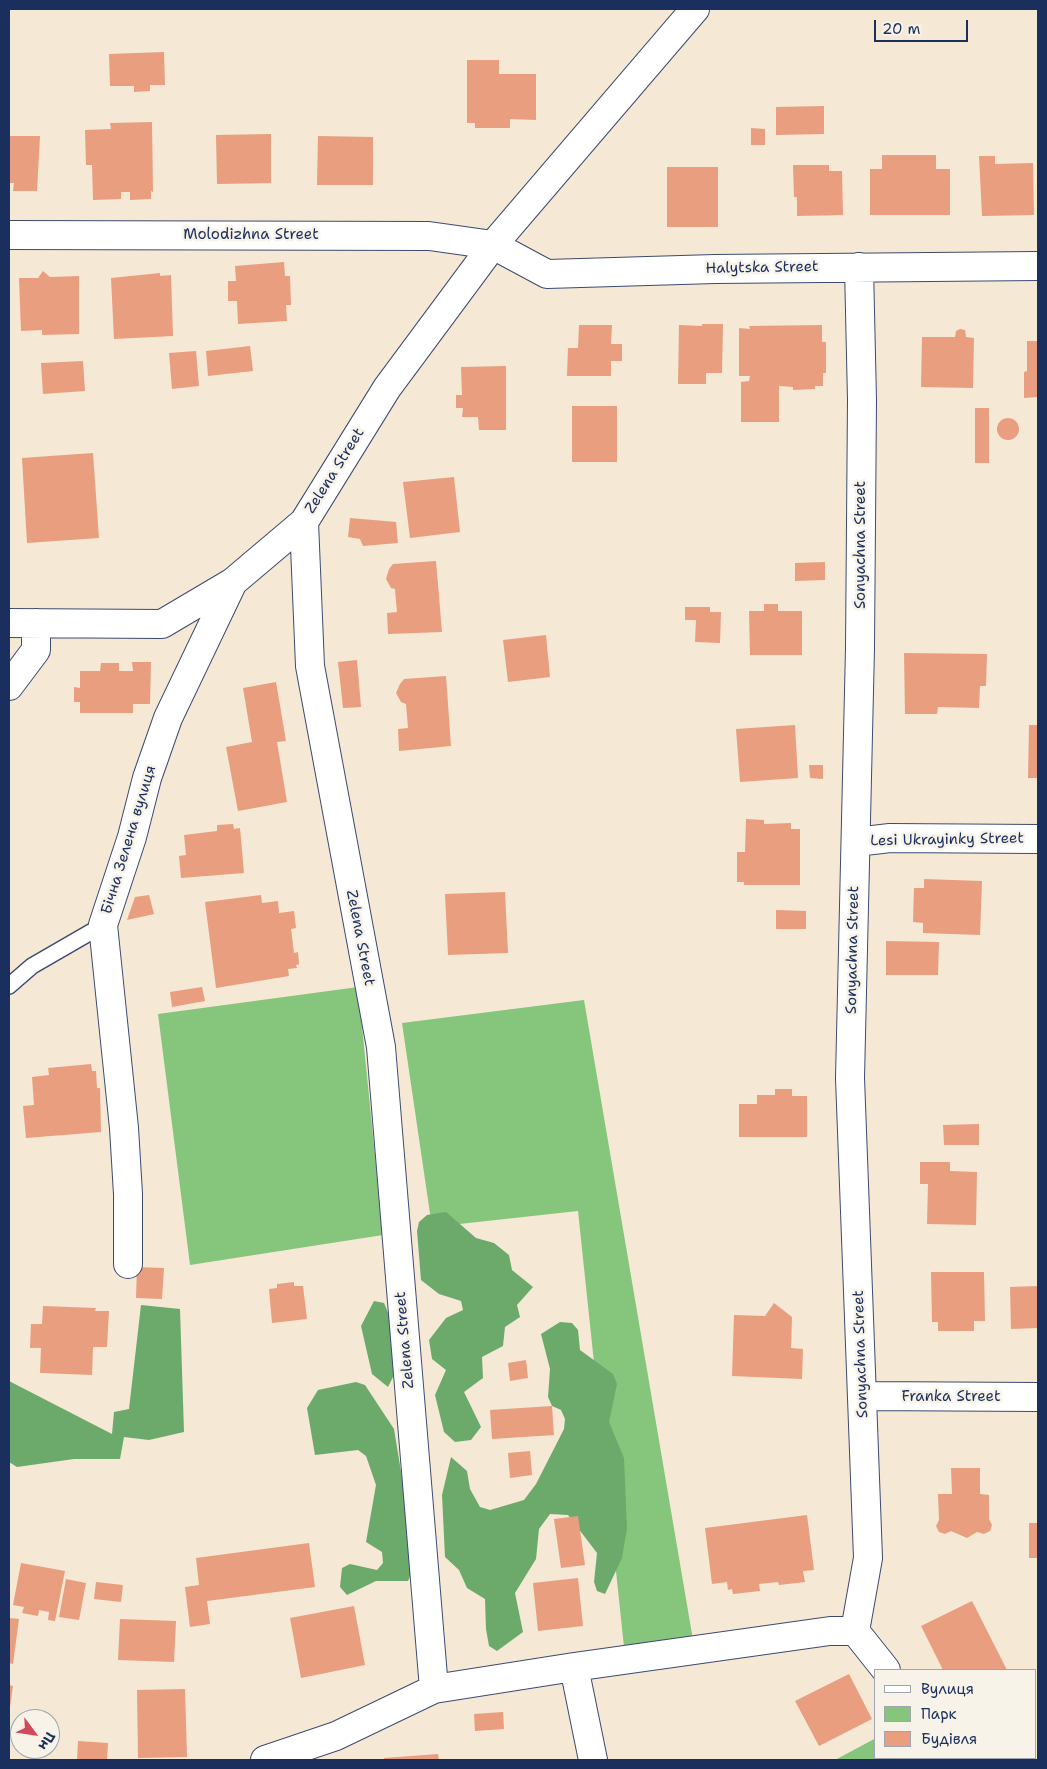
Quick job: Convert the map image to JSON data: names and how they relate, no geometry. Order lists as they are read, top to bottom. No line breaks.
{"streets":{"street":["Molodizhna Street","Halytska Street","Zelena Street","Sonyachna Street","Бічна Зелена вулиця","Lesi Ukrayinky Street","Franka Street"]},"crossings":[["Molodizhna Street","Halytska Street"],["Molodizhna Street","Zelena Street"],["Halytska Street","Zelena Street"],["Halytska Street","Sonyachna Street"],["Sonyachna Street","Lesi Ukrayinky Street"],["Sonyachna Street","Franka Street"]],"legend":["Вулиця","Парк","Будівля"],"scale_bar":"20 m","north":"bottom right"}
